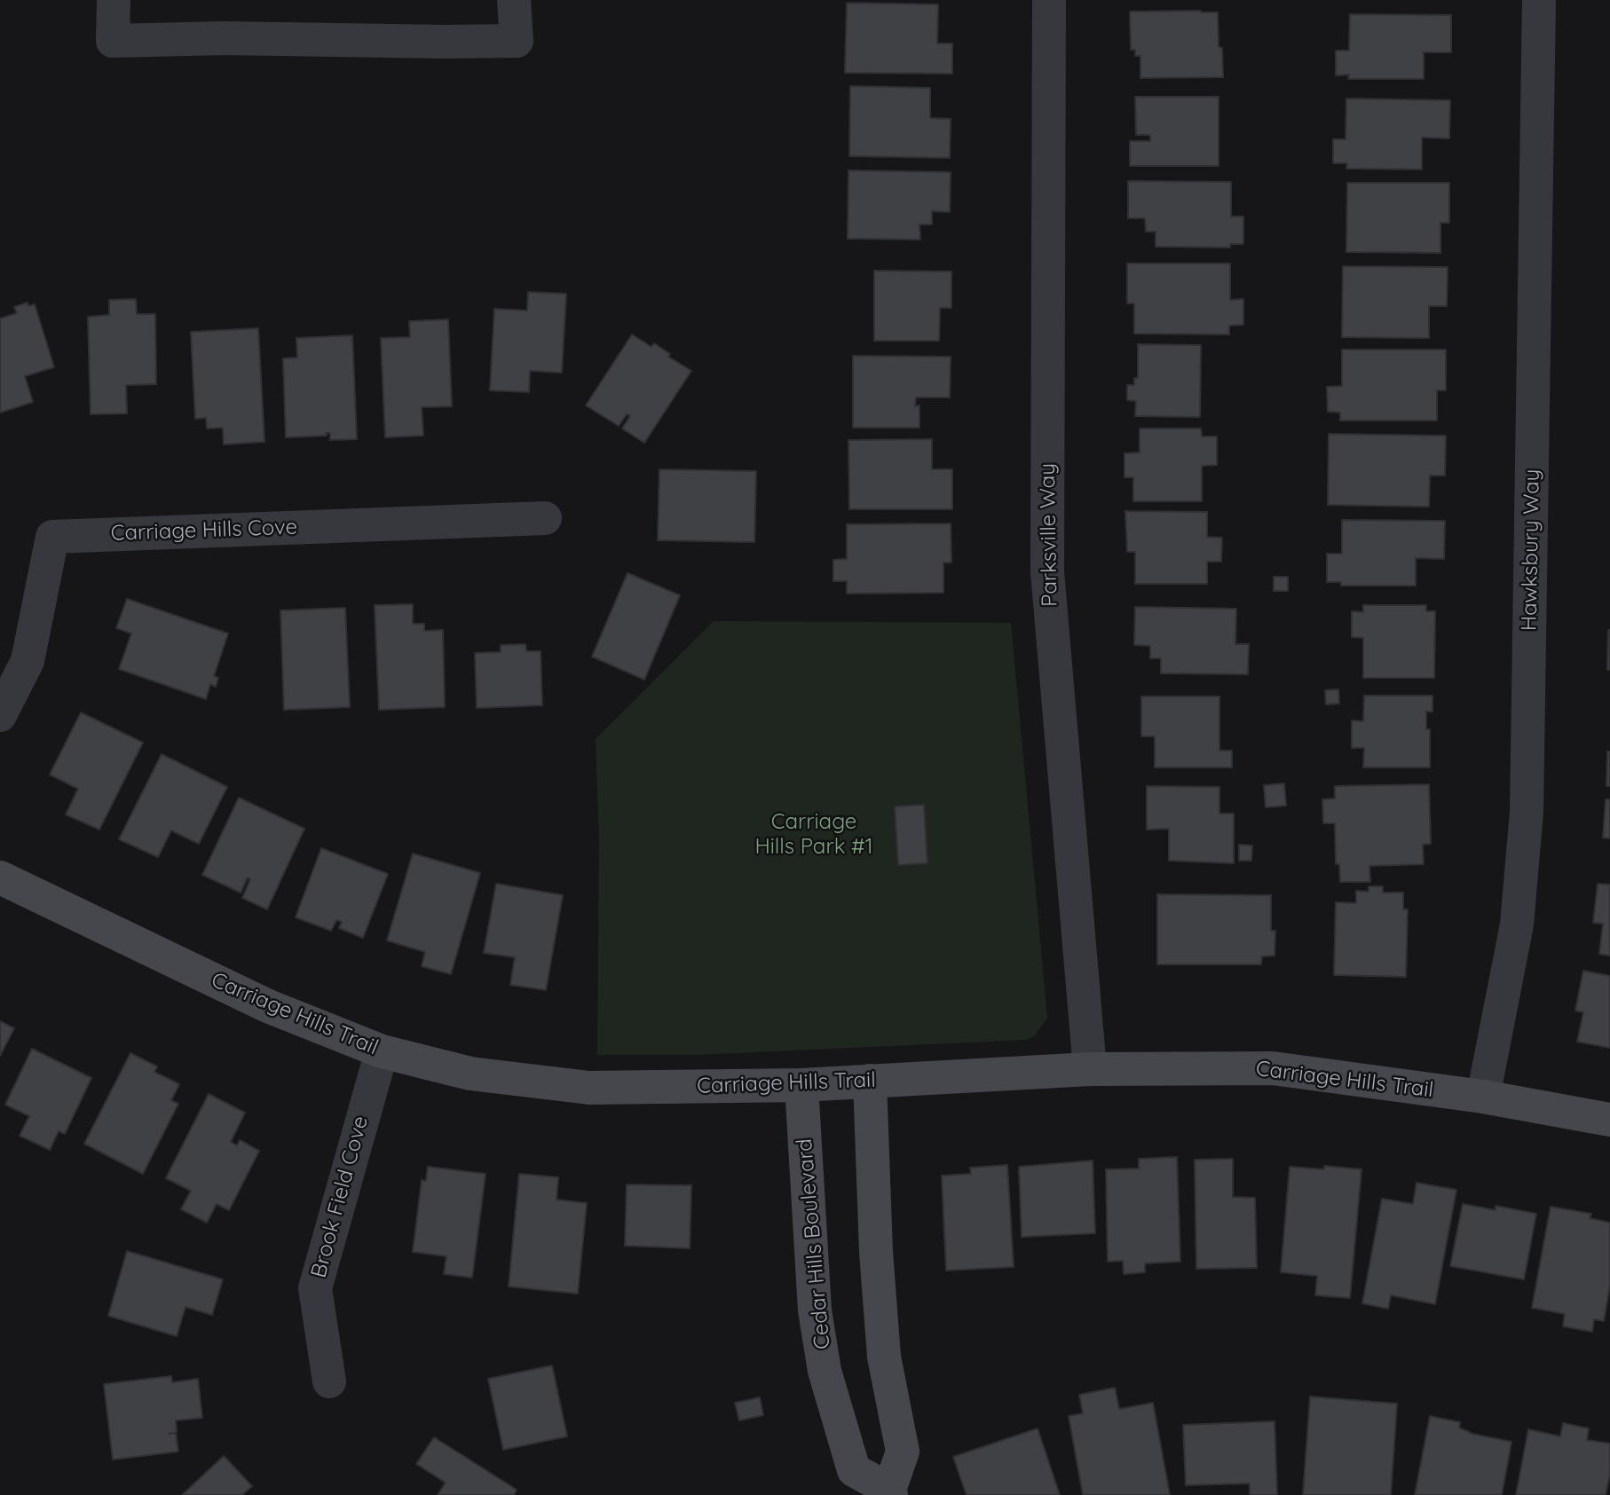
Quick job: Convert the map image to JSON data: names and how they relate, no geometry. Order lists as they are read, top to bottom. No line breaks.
{"streets":{"street":["Carriage Hills Cove","Parksville Way","Hawksbury Way","Carriage Hills Trail","Brook Field Cove","Cedar Hills Boulevard"]},"crossings":[["Parksville Way","Carriage Hills Trail"],["Hawksbury Way","Carriage Hills Trail"],["Carriage Hills Trail","Brook Field Cove"],["Carriage Hills Trail","Cedar Hills Boulevard"]],"parks":["Carriage Hills Park #1"]}
